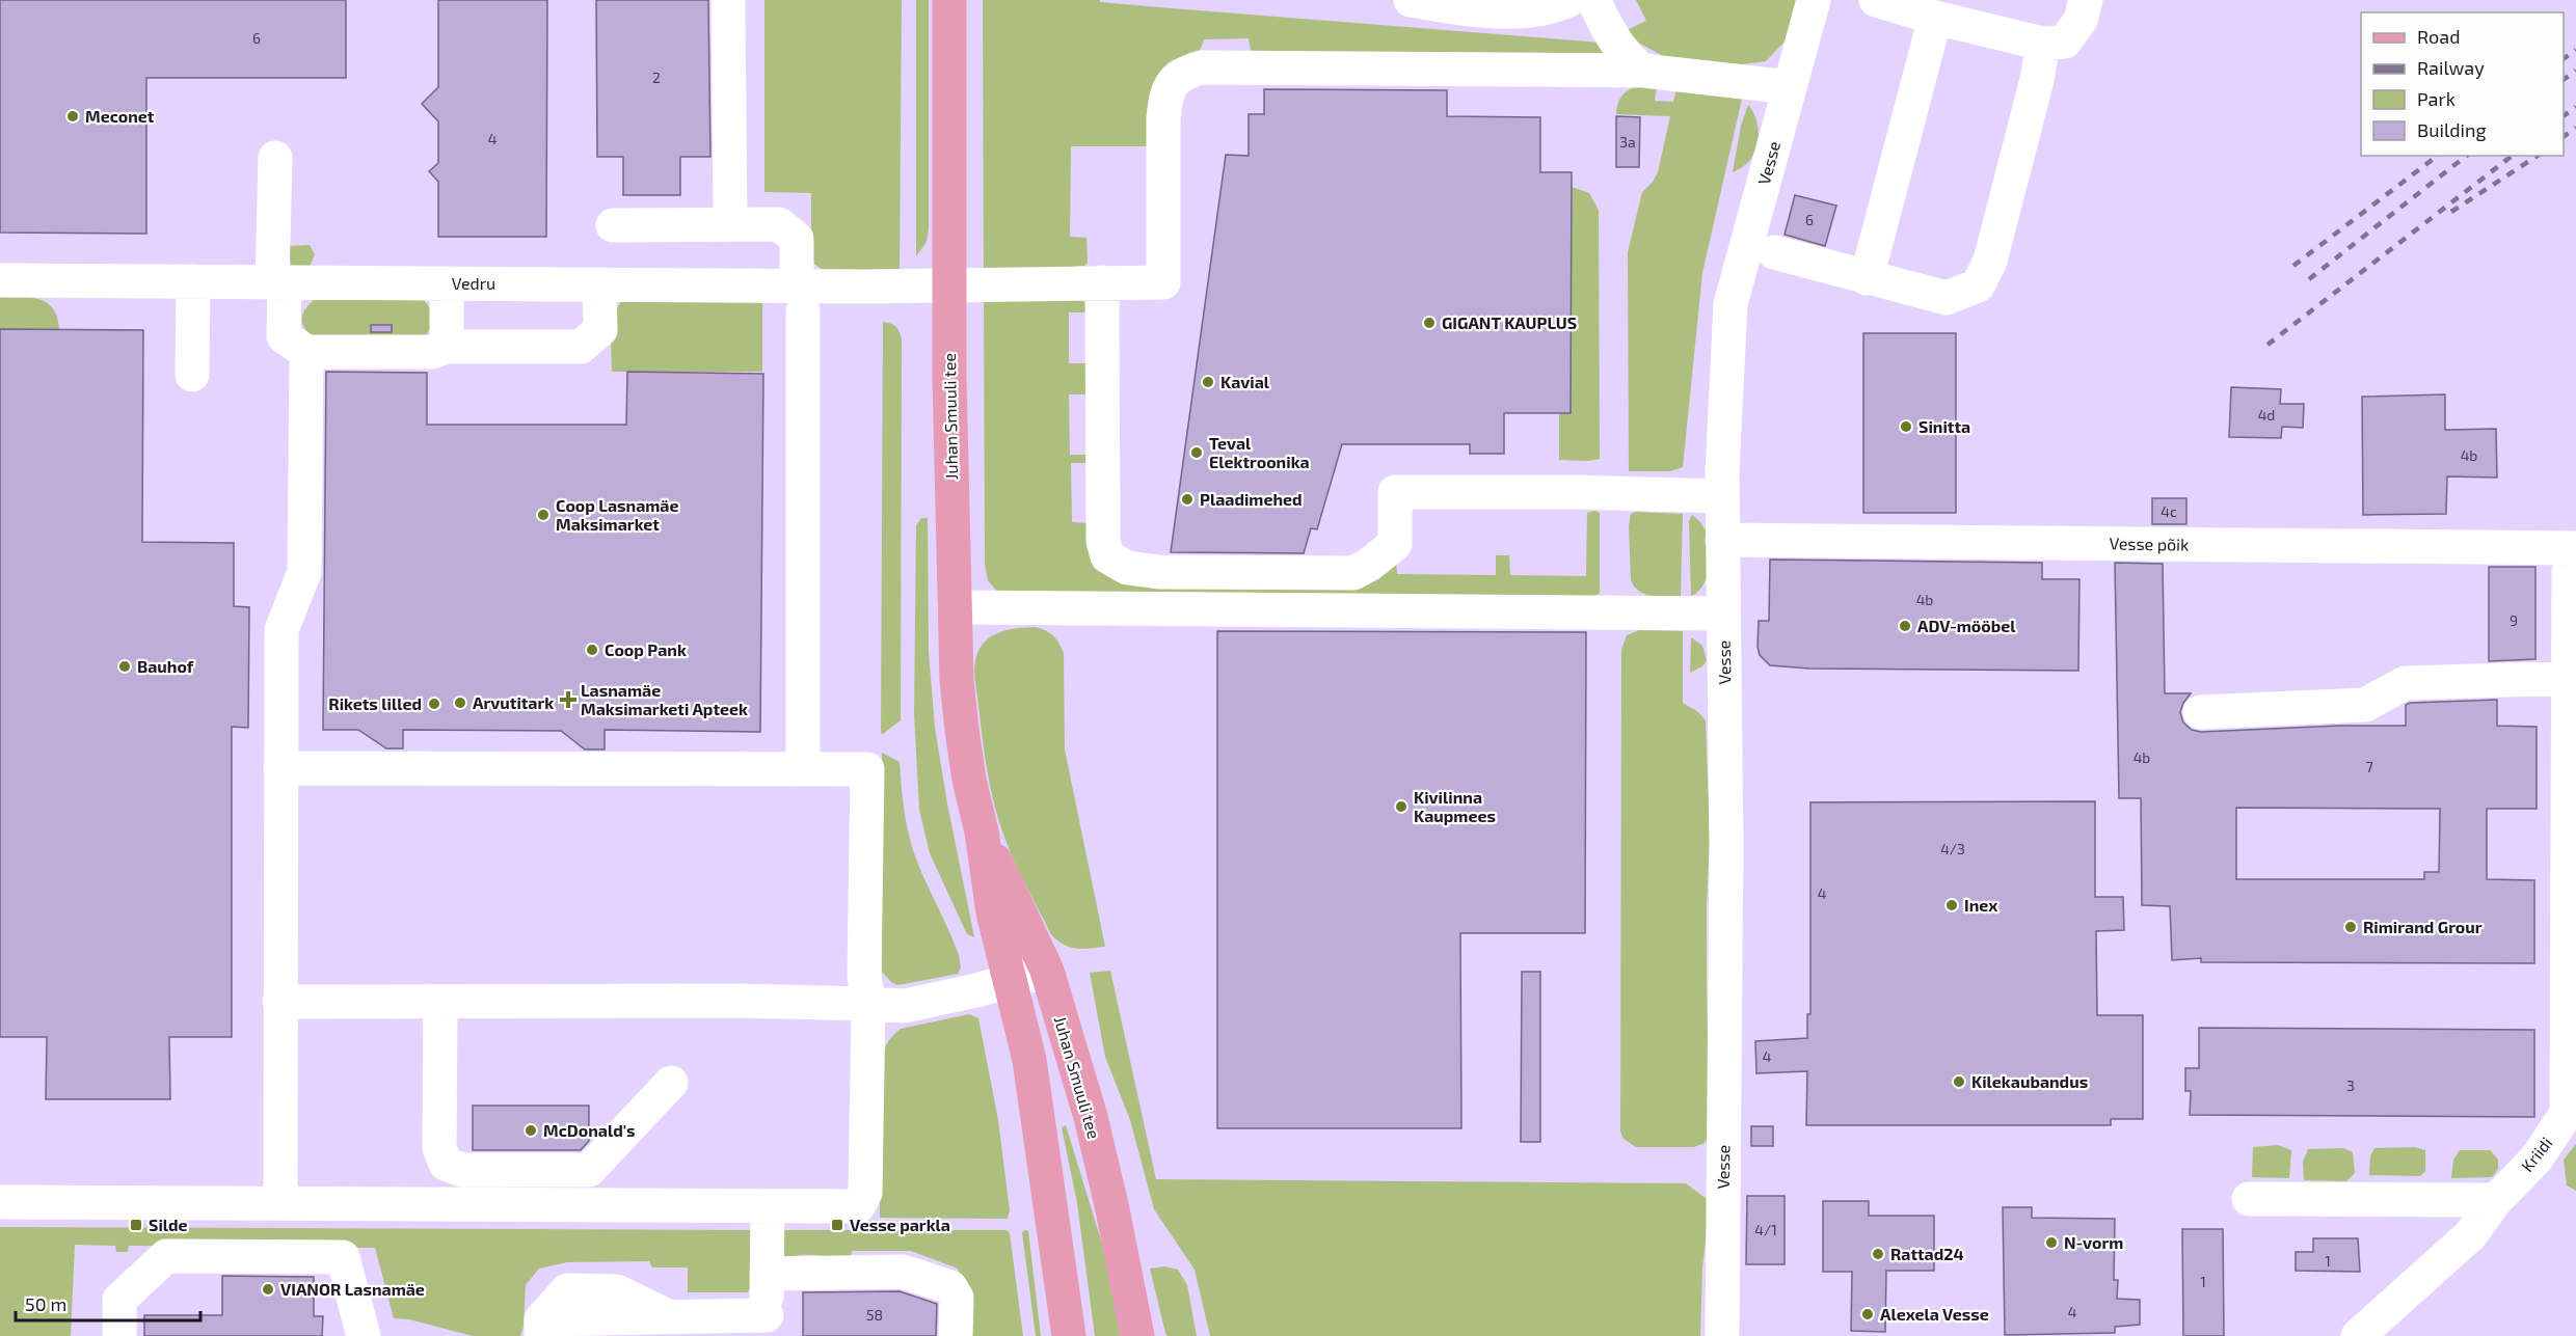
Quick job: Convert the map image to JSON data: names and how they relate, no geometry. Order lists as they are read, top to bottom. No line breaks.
{"streets":{"main road":["Juhan Smuuli tee"],"street":["Vesse","Vedru","Vesse põik","Kriidi"]},"crossings":[["Vesse","Vesse põik"],["Vedru","Juhan Smuuli tee"],["Vesse põik","Kriidi"]],"places":{"other":["Meconet","GIGANT KAUPLUS","Kavial","Sinitta","Teval Elektroonika","Plaadimehed","Coop Lasnamäe Maksimarket","ADV-mööbel","Coop Pank","Bauhof","Arvutitark","Rikets lilled","Kivilinna Kaupmees","Inex","Rimirand Grour","Kilekaubandus","McDonald's","N-vorm","Rattad24","VIANOR Lasnamäe","Alexela Vesse"],"health":["Lasnamäe Maksimarketi Apteek"],"transit":["Silde","Vesse parkla"]},"house_numbers":["6","2","4","3a","6","4d","4b","4c","4b","9","4b","7","4/3","4","4","3","4/1","1","1","4","58"],"legend":["Road","Railway","Park","Building"],"scale_bar":"50 m"}
